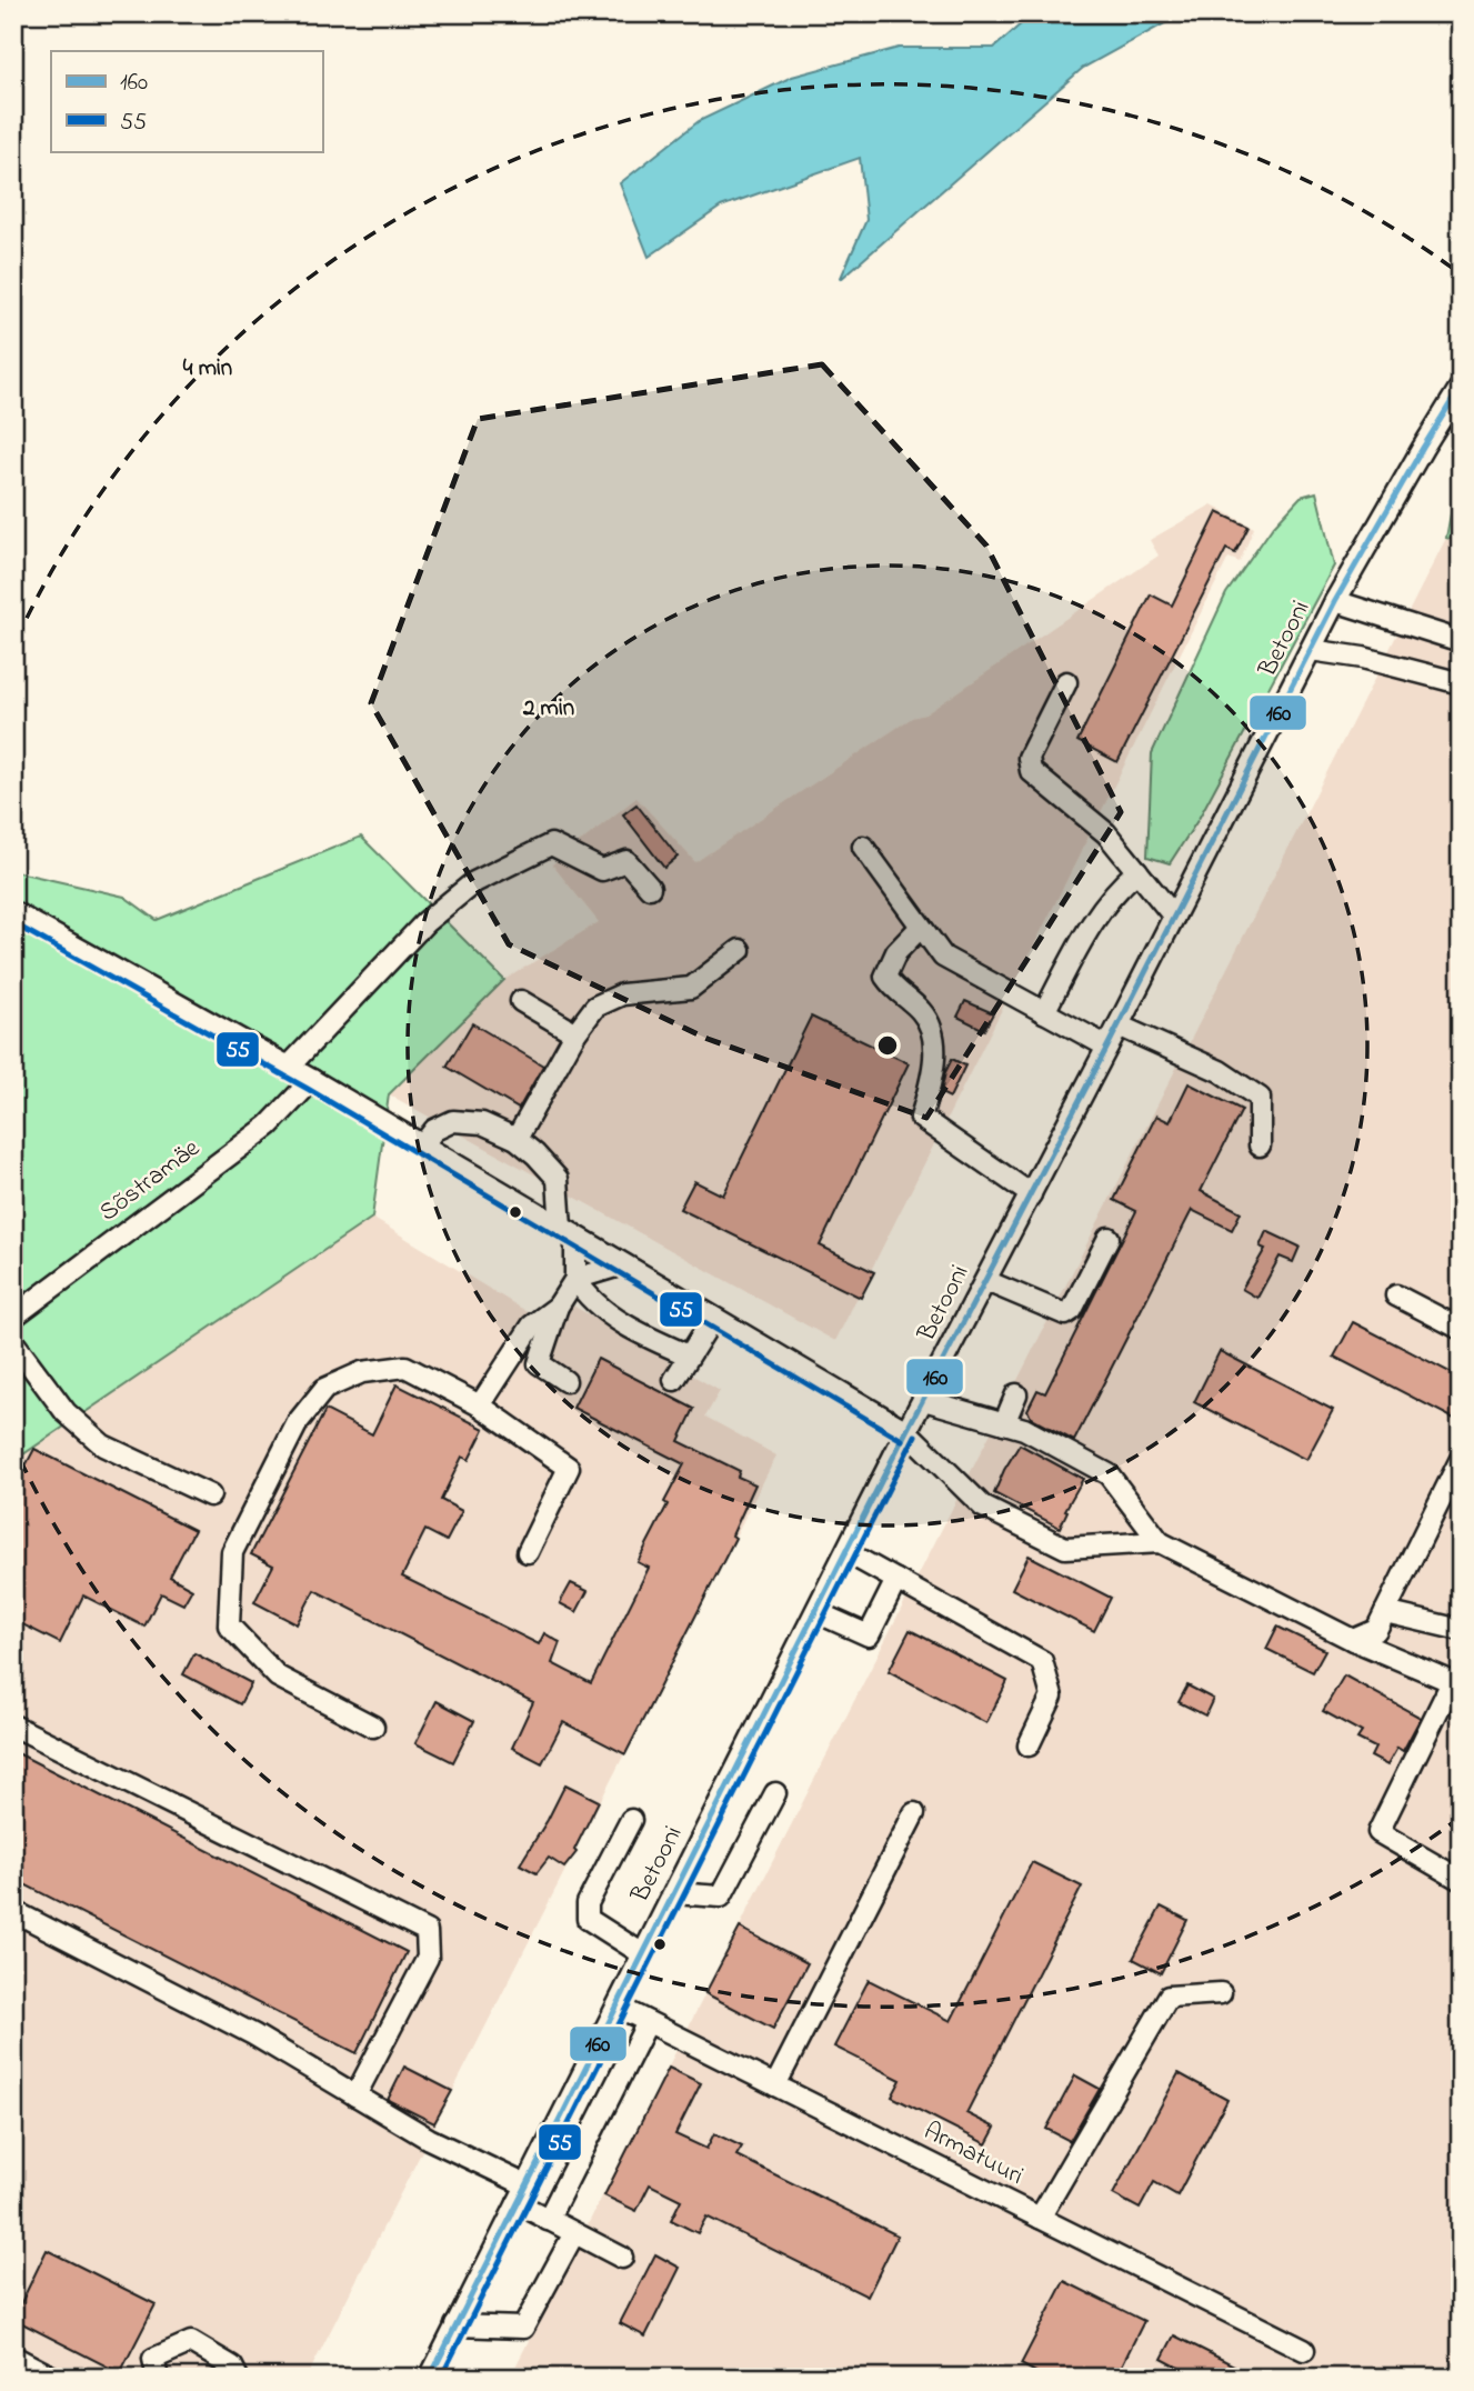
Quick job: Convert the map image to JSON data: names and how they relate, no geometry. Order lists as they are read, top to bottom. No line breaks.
{"streets":{"street":["Betooni","Sõstramäe","Armatuuri"]},"crossings":[["Betooni","Armatuuri"]],"lines":["transit line 160","transit line 55"],"legend":["160","55"],"rings":["4 min","2 min"]}
